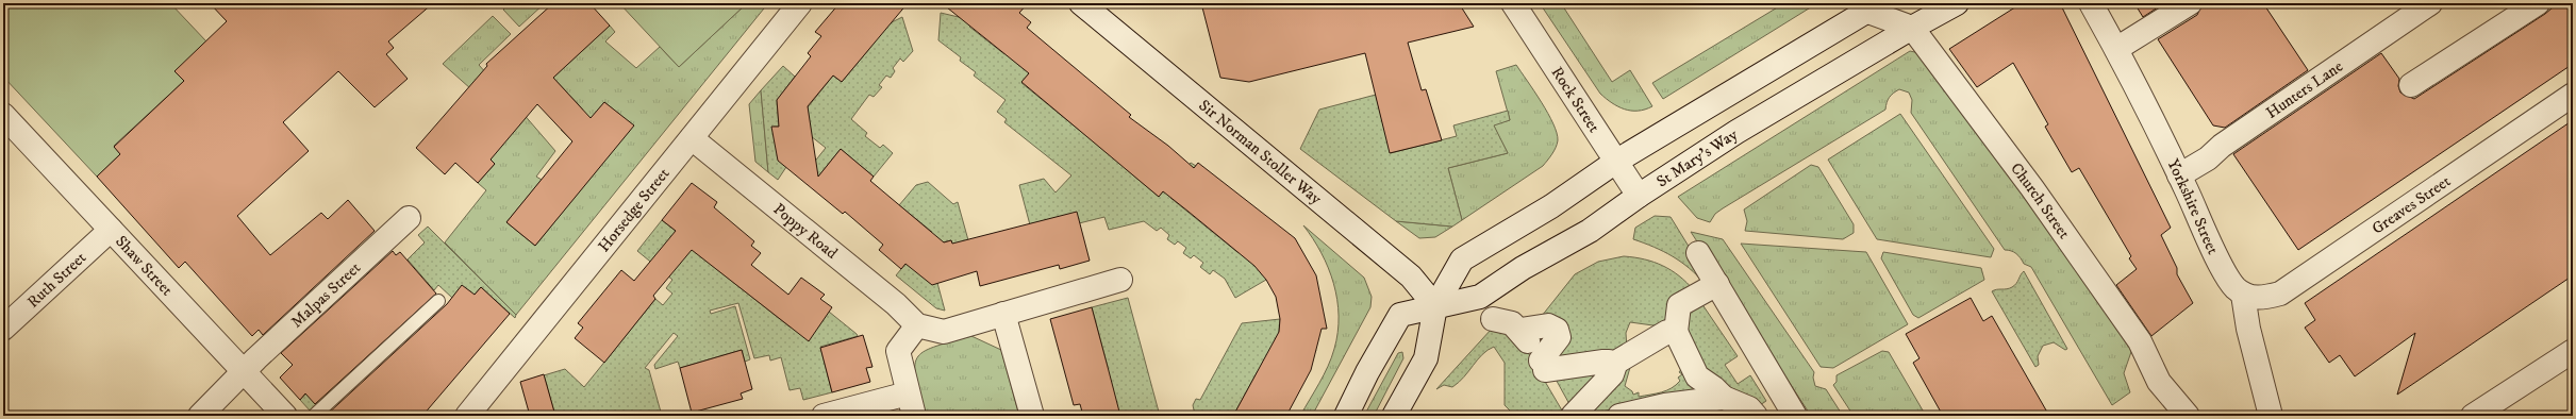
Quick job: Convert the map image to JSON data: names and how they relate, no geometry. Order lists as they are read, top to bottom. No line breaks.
{"streets":{"street":["Hunters Lane","Rock Street","Sir Norman Stoller Way","St Mary's Way","Church Street","Greaves Street","Yorkshire Street","Horsedge Street","Poppy Road","Shaw Street","Ruth Street","Malpas Street"]},"crossings":[["Hunters Lane","Yorkshire Street"],["Rock Street","St Mary's Way"],["Sir Norman Stoller Way","St Mary's Way"],["St Mary's Way","Church Street"],["Greaves Street","Yorkshire Street"],["Horsedge Street","Poppy Road"],["Shaw Street","Ruth Street"],["Shaw Street","Malpas Street"]]}
